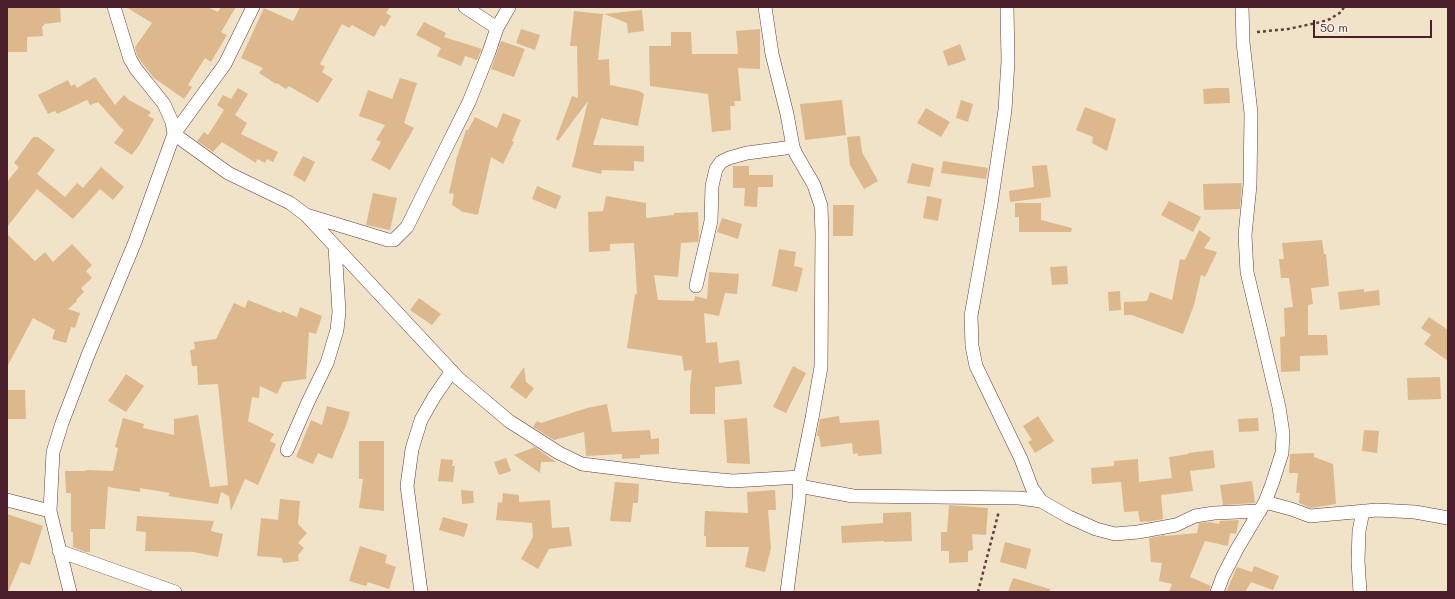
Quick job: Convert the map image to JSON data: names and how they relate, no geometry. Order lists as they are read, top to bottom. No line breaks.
{"scale_bar":"50 m"}
